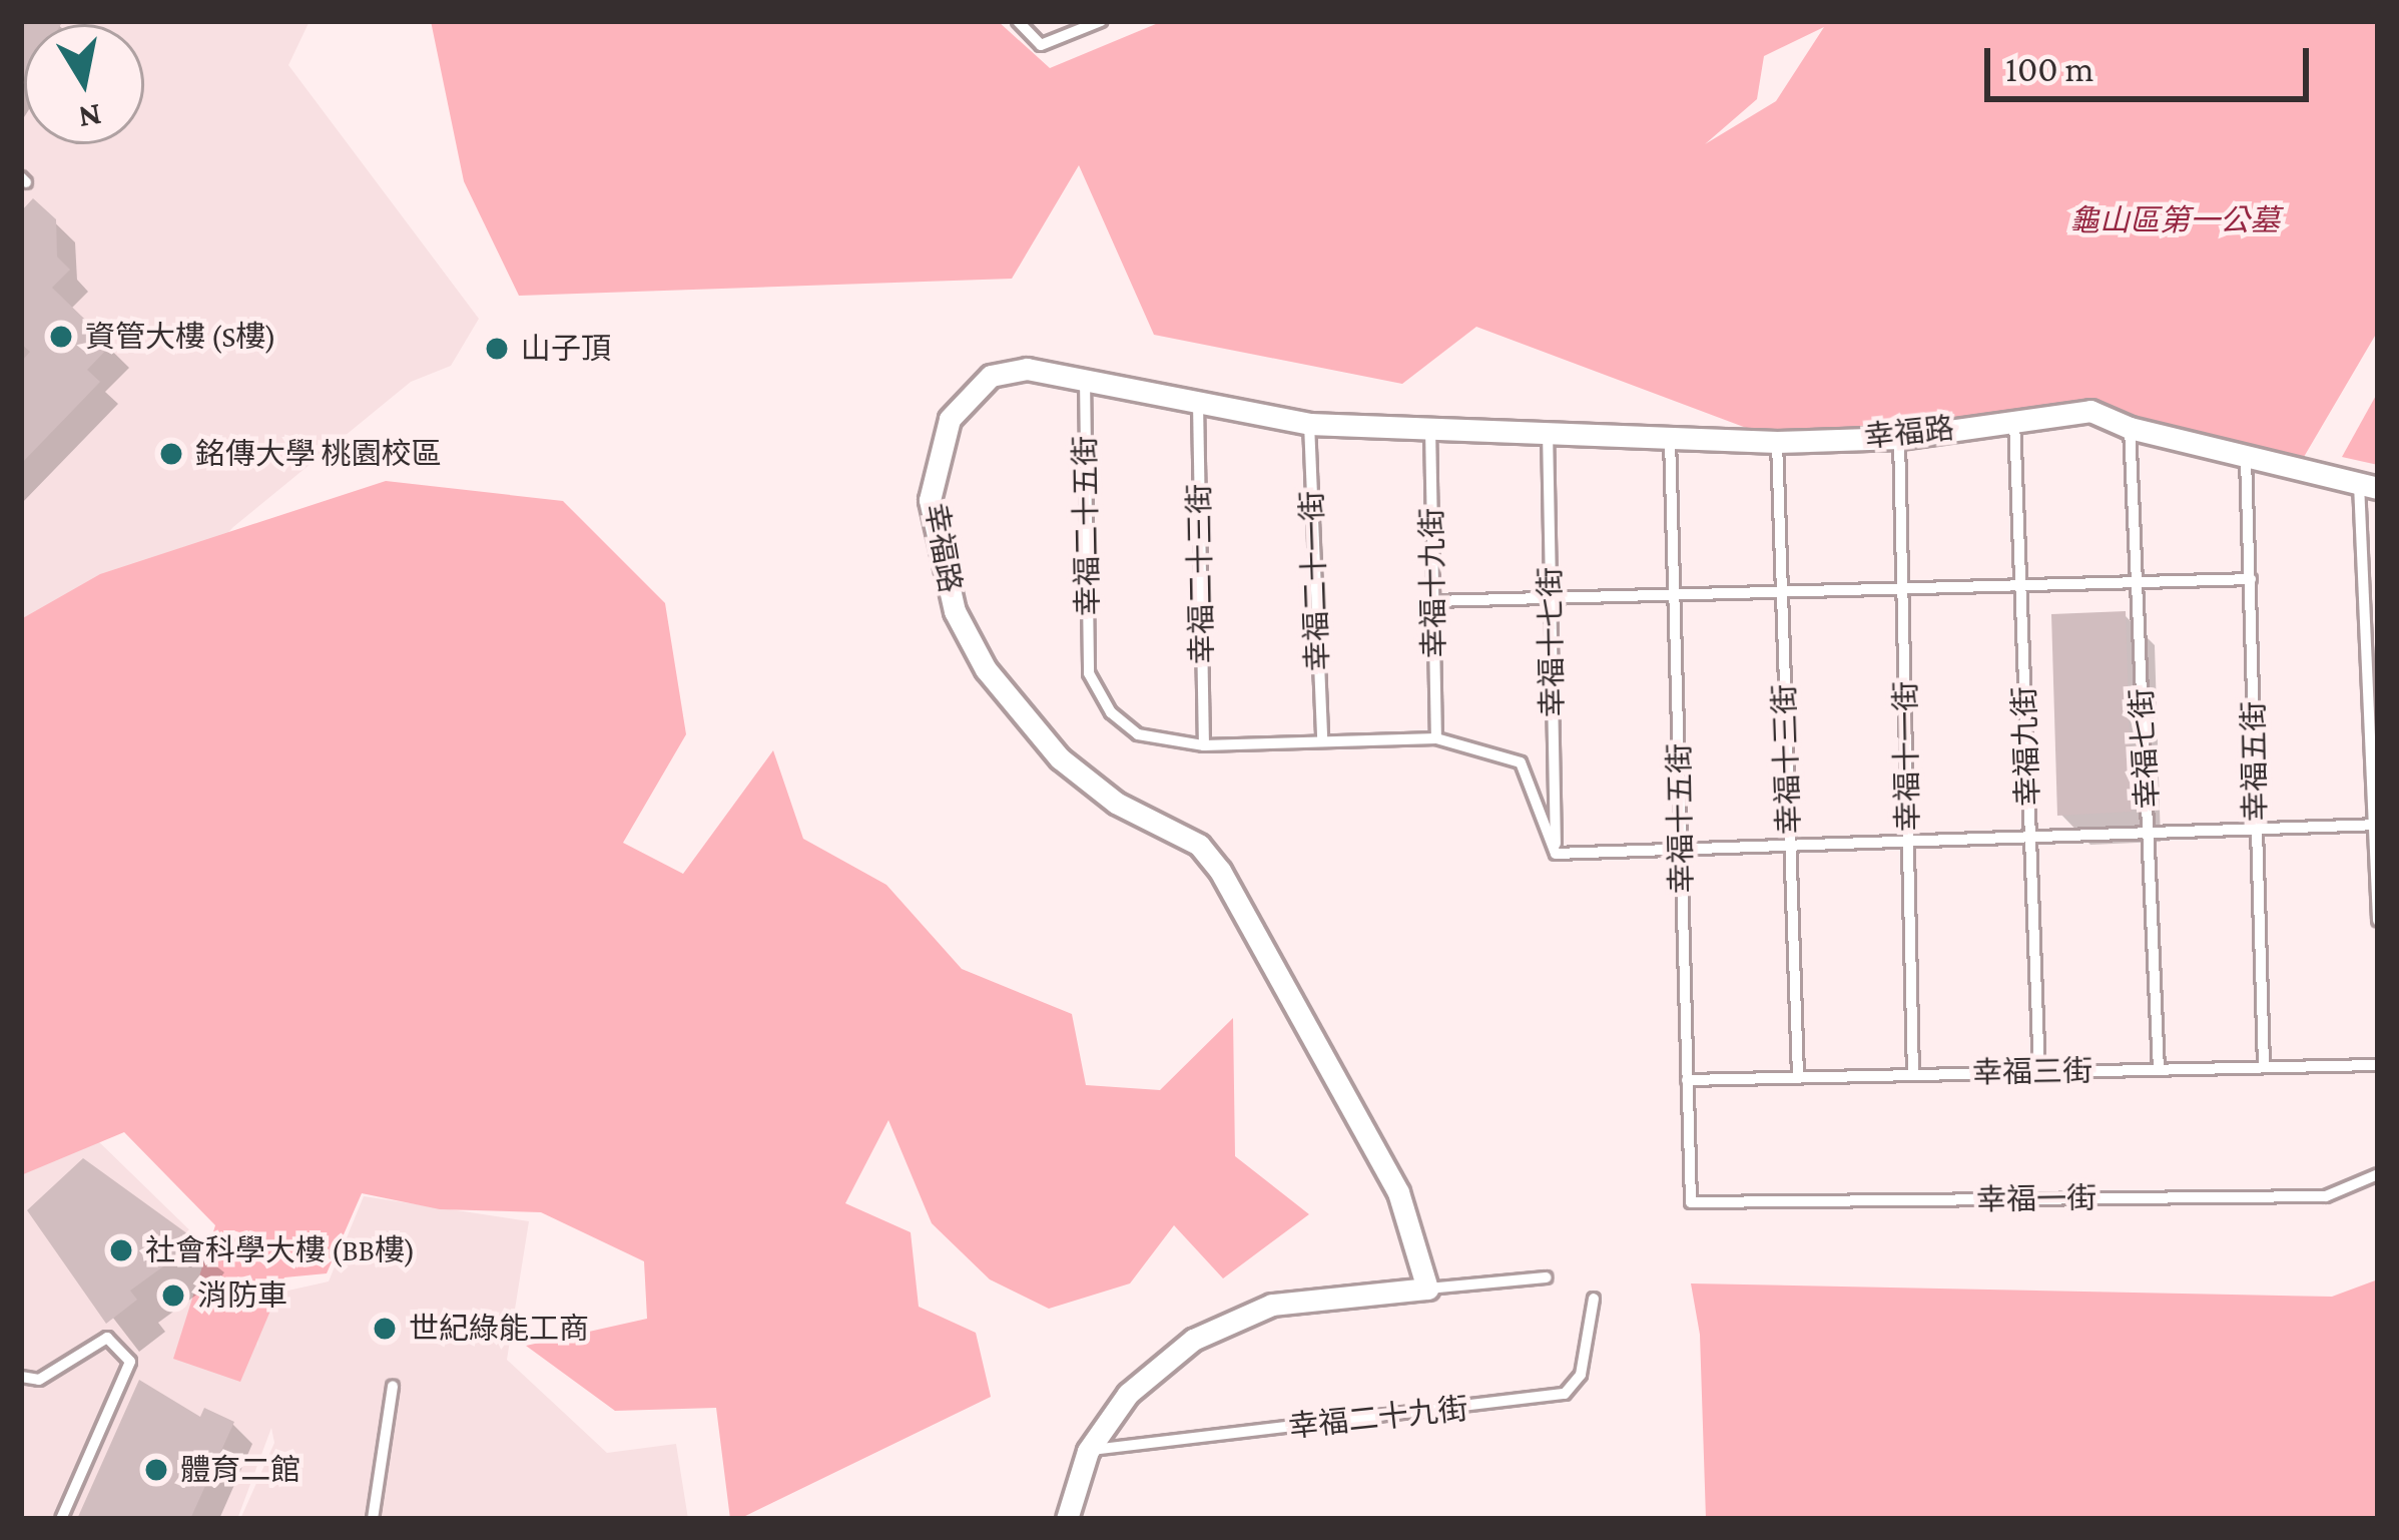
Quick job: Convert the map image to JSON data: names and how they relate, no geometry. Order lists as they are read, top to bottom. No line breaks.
{"streets":{"street":["幸福路"],"lane":["幸福二十五街","幸福二十三街","幸福二十一街","幸福十九街","幸福十七街","幸福九街","幸福七街","幸福十一街","幸福十三街","幸福五街","幸福十五街","幸福三街","幸福一街","幸福二十九街"]},"crossings":[["幸福路","幸福二十五街"],["幸福路","幸福二十三街"],["幸福路","幸福二十一街"],["幸福路","幸福十九街"],["幸福路","幸福十七街"],["幸福路","幸福九街"],["幸福路","幸福七街"],["幸福路","幸福十一街"],["幸福路","幸福十三街"],["幸福路","幸福五街"],["幸福路","幸福十五街"],["幸福二十五街","幸福二十三街"],["幸福九街","幸福三街"],["幸福七街","幸福三街"],["幸福十一街","幸福三街"],["幸福十三街","幸福三街"],["幸福五街","幸福三街"],["幸福十五街","幸福三街"],["幸福十五街","幸福一街"]],"parks":["龜山區第一公墓"],"places":["資管大樓 (S樓)","山子頂","銘傳大學 桃園校區","社會科學大樓 (BB樓)","消防車","世紀綠能工商","體育二館"],"scale_bar":"100 m","north":"bottom"}
